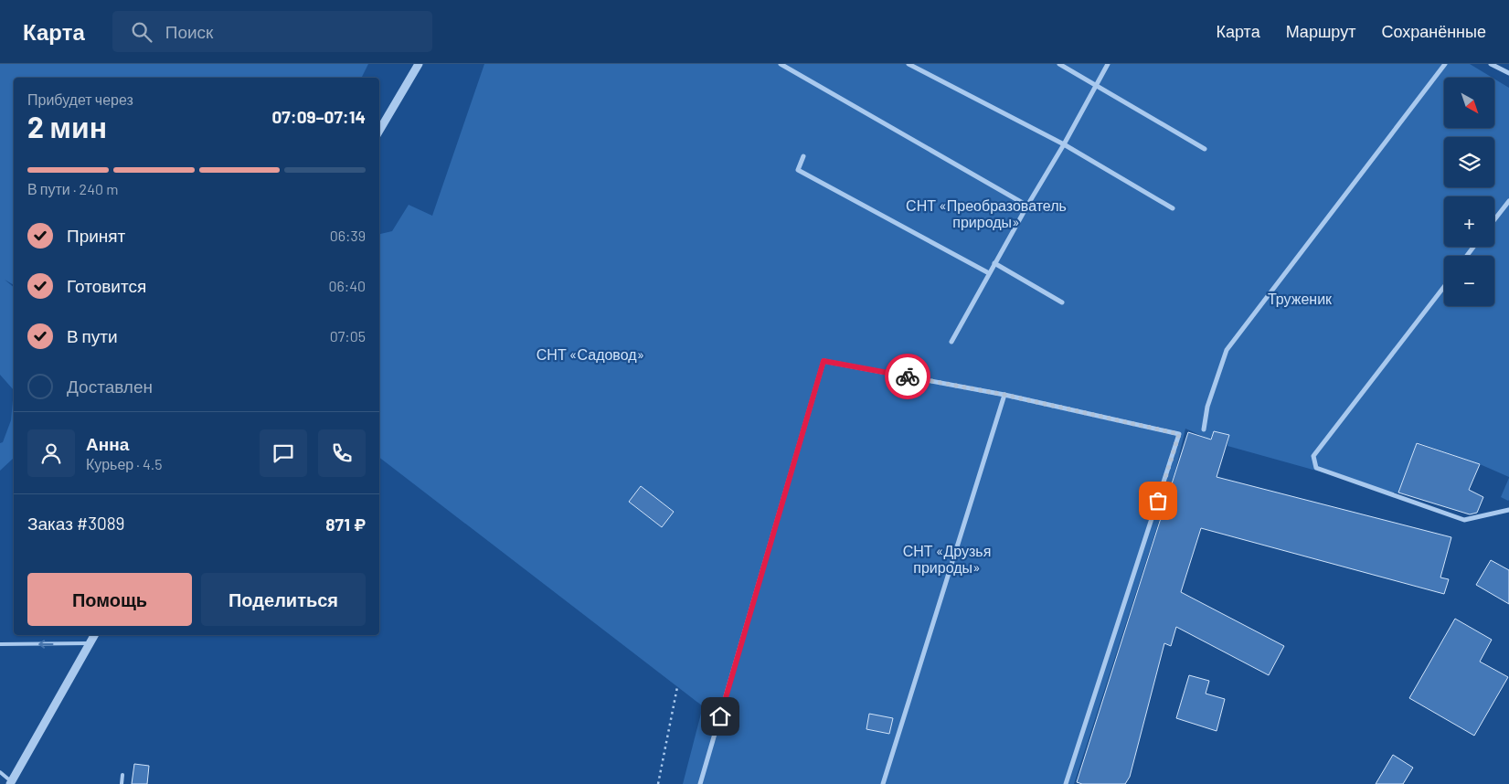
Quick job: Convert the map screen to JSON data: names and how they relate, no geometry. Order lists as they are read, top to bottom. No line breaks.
{"parks":["СНТ «Преобразователь природы»","Труженик","СНТ «Садовод»","СНТ «Друзья природы»"],"north":"bottom right","page":{"header":"Карта","search":"Поиск","nav":["Карта","Маршрут","Сохранённые"],"map_buttons":["+","−"],"heading":["2 мин","Прибудет через","07:09–07:14"],"panel":["Анна","Курьер · 4.5","Заказ #3089","871 ₽"],"bar":"В пути · 240 m","list":[["Принят","06:39"],["Готовится","06:40"],["В пути","07:05"],"Доставлен"],"buttons":["Помощь","Поделиться"]}}
